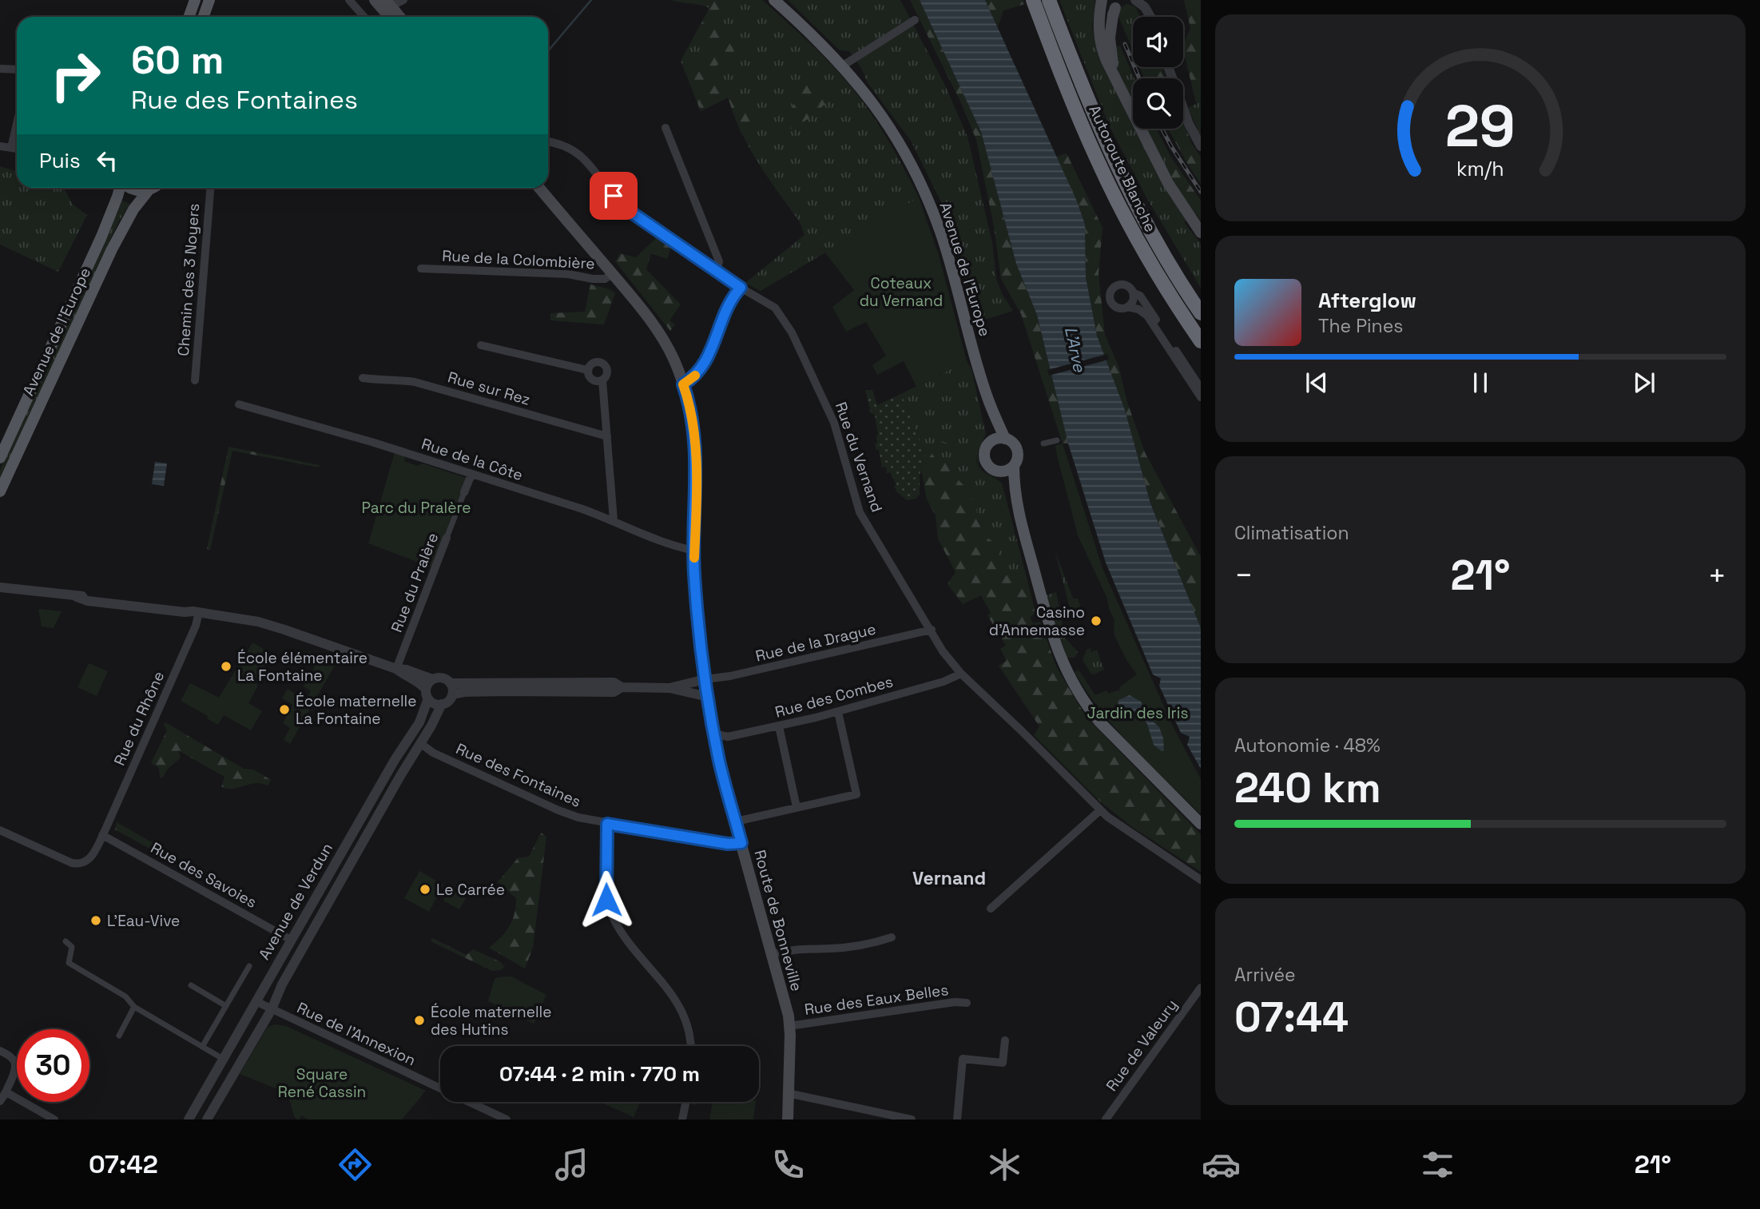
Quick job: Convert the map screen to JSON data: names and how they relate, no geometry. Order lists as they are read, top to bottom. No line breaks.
{"streets":{"highway":["Autoroute Blanche"],"main road":["Avenue de l'Europe","Route de Bonneville"],"street":["Rue de la Colombière","Chemin des 3 Noyers","Rue sur Rez","Rue du Vernand","Rue de la Côte","Rue du Pralère","Rue de la Drague","Rue des Combes","Rue du Rhône","Rue des Fontaines","Rue des Savoies","Avenue de Verdun","Rue des Eaux Belles","Rue de l'Annexion","Rue de Valeury"]},"crossings":[["Rue de la Colombière","Route de Bonneville"],["Rue du Vernand","Rue de la Drague"],["Rue du Vernand","Rue des Combes"],["Rue de la Côte","Rue du Pralère"],["Rue de la Côte","Route de Bonneville"],["Rue de la Drague","Route de Bonneville"],["Rue des Combes","Route de Bonneville"],["Rue du Rhône","Rue des Savoies"],["Rue des Fontaines","Avenue de Verdun"],["Rue des Fontaines","Route de Bonneville"],["Rue des Savoies","Avenue de Verdun"],["Avenue de Verdun","Rue de l'Annexion"],["Route de Bonneville","Rue des Eaux Belles"]],"districts":["Vernand"],"water":["L'Arve"],"parks":["Coteaux du Vernand","Parc du Pralère","Jardin des Iris","Square René Cassin"],"places":["Casino d'Annemasse","École élémentaire La Fontaine","École maternelle La Fontaine","Le Carrée","L'Eau-Vive","École maternelle des Hutins"],"page":{"turn":["60 m","Rue des Fontaines"],"then":"Puis","song":["Afterglow","The Pines"],"tile":["Climatisation",["Autonomie · 48%","240 km"],["Arrivée","07:44"]],"heat":["−","21°","+"],"limit":"30","trip":"07:44 · 2 min · 770 m","tabs":["07:42","21°"],"gauge":["29","km/h"]}}
